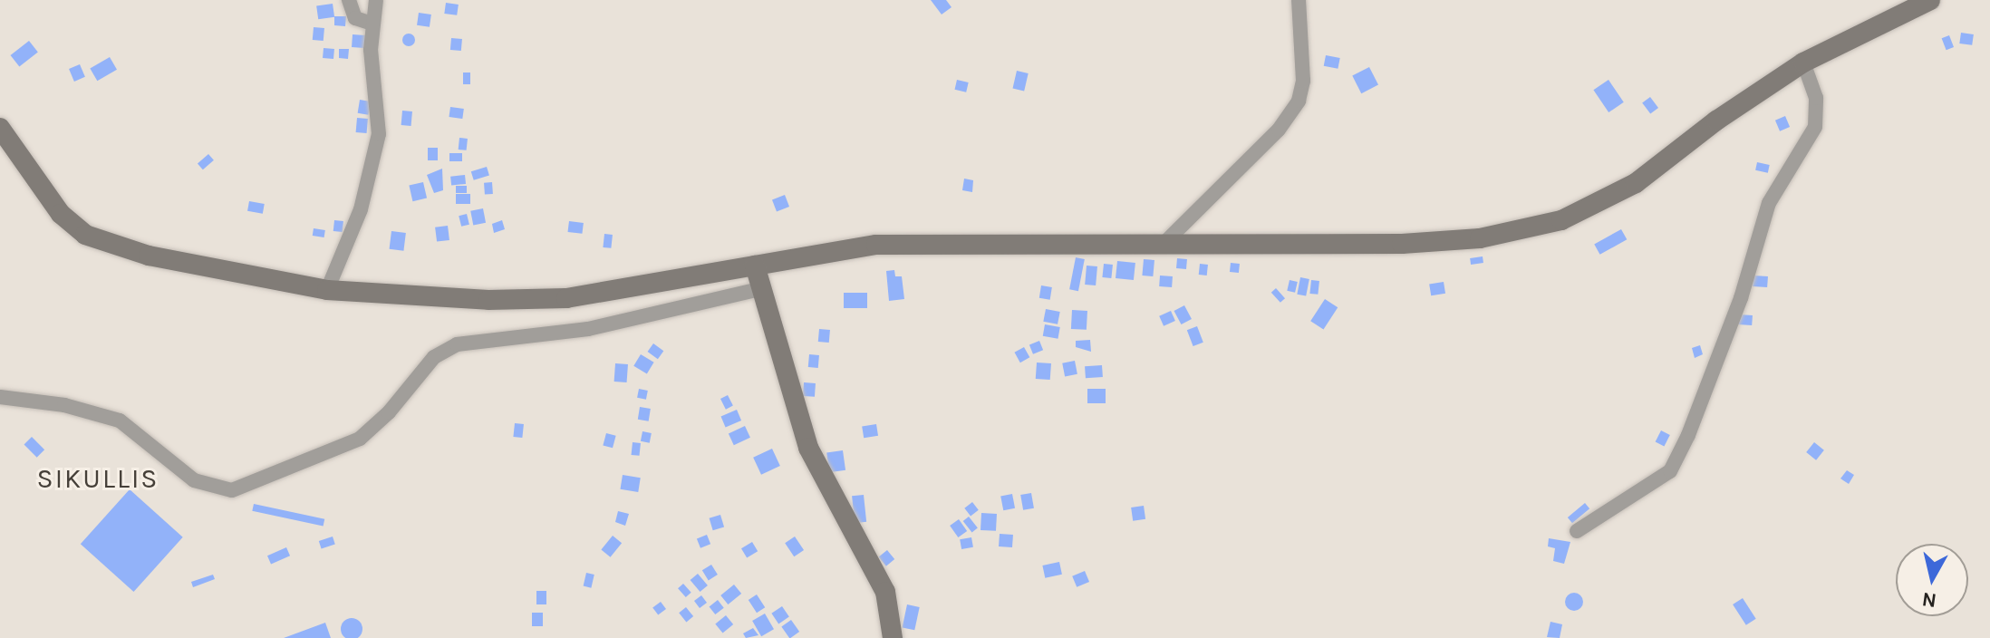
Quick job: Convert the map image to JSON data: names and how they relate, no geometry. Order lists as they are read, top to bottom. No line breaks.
{"districts":["SIKULLIS"],"north":"bottom"}
